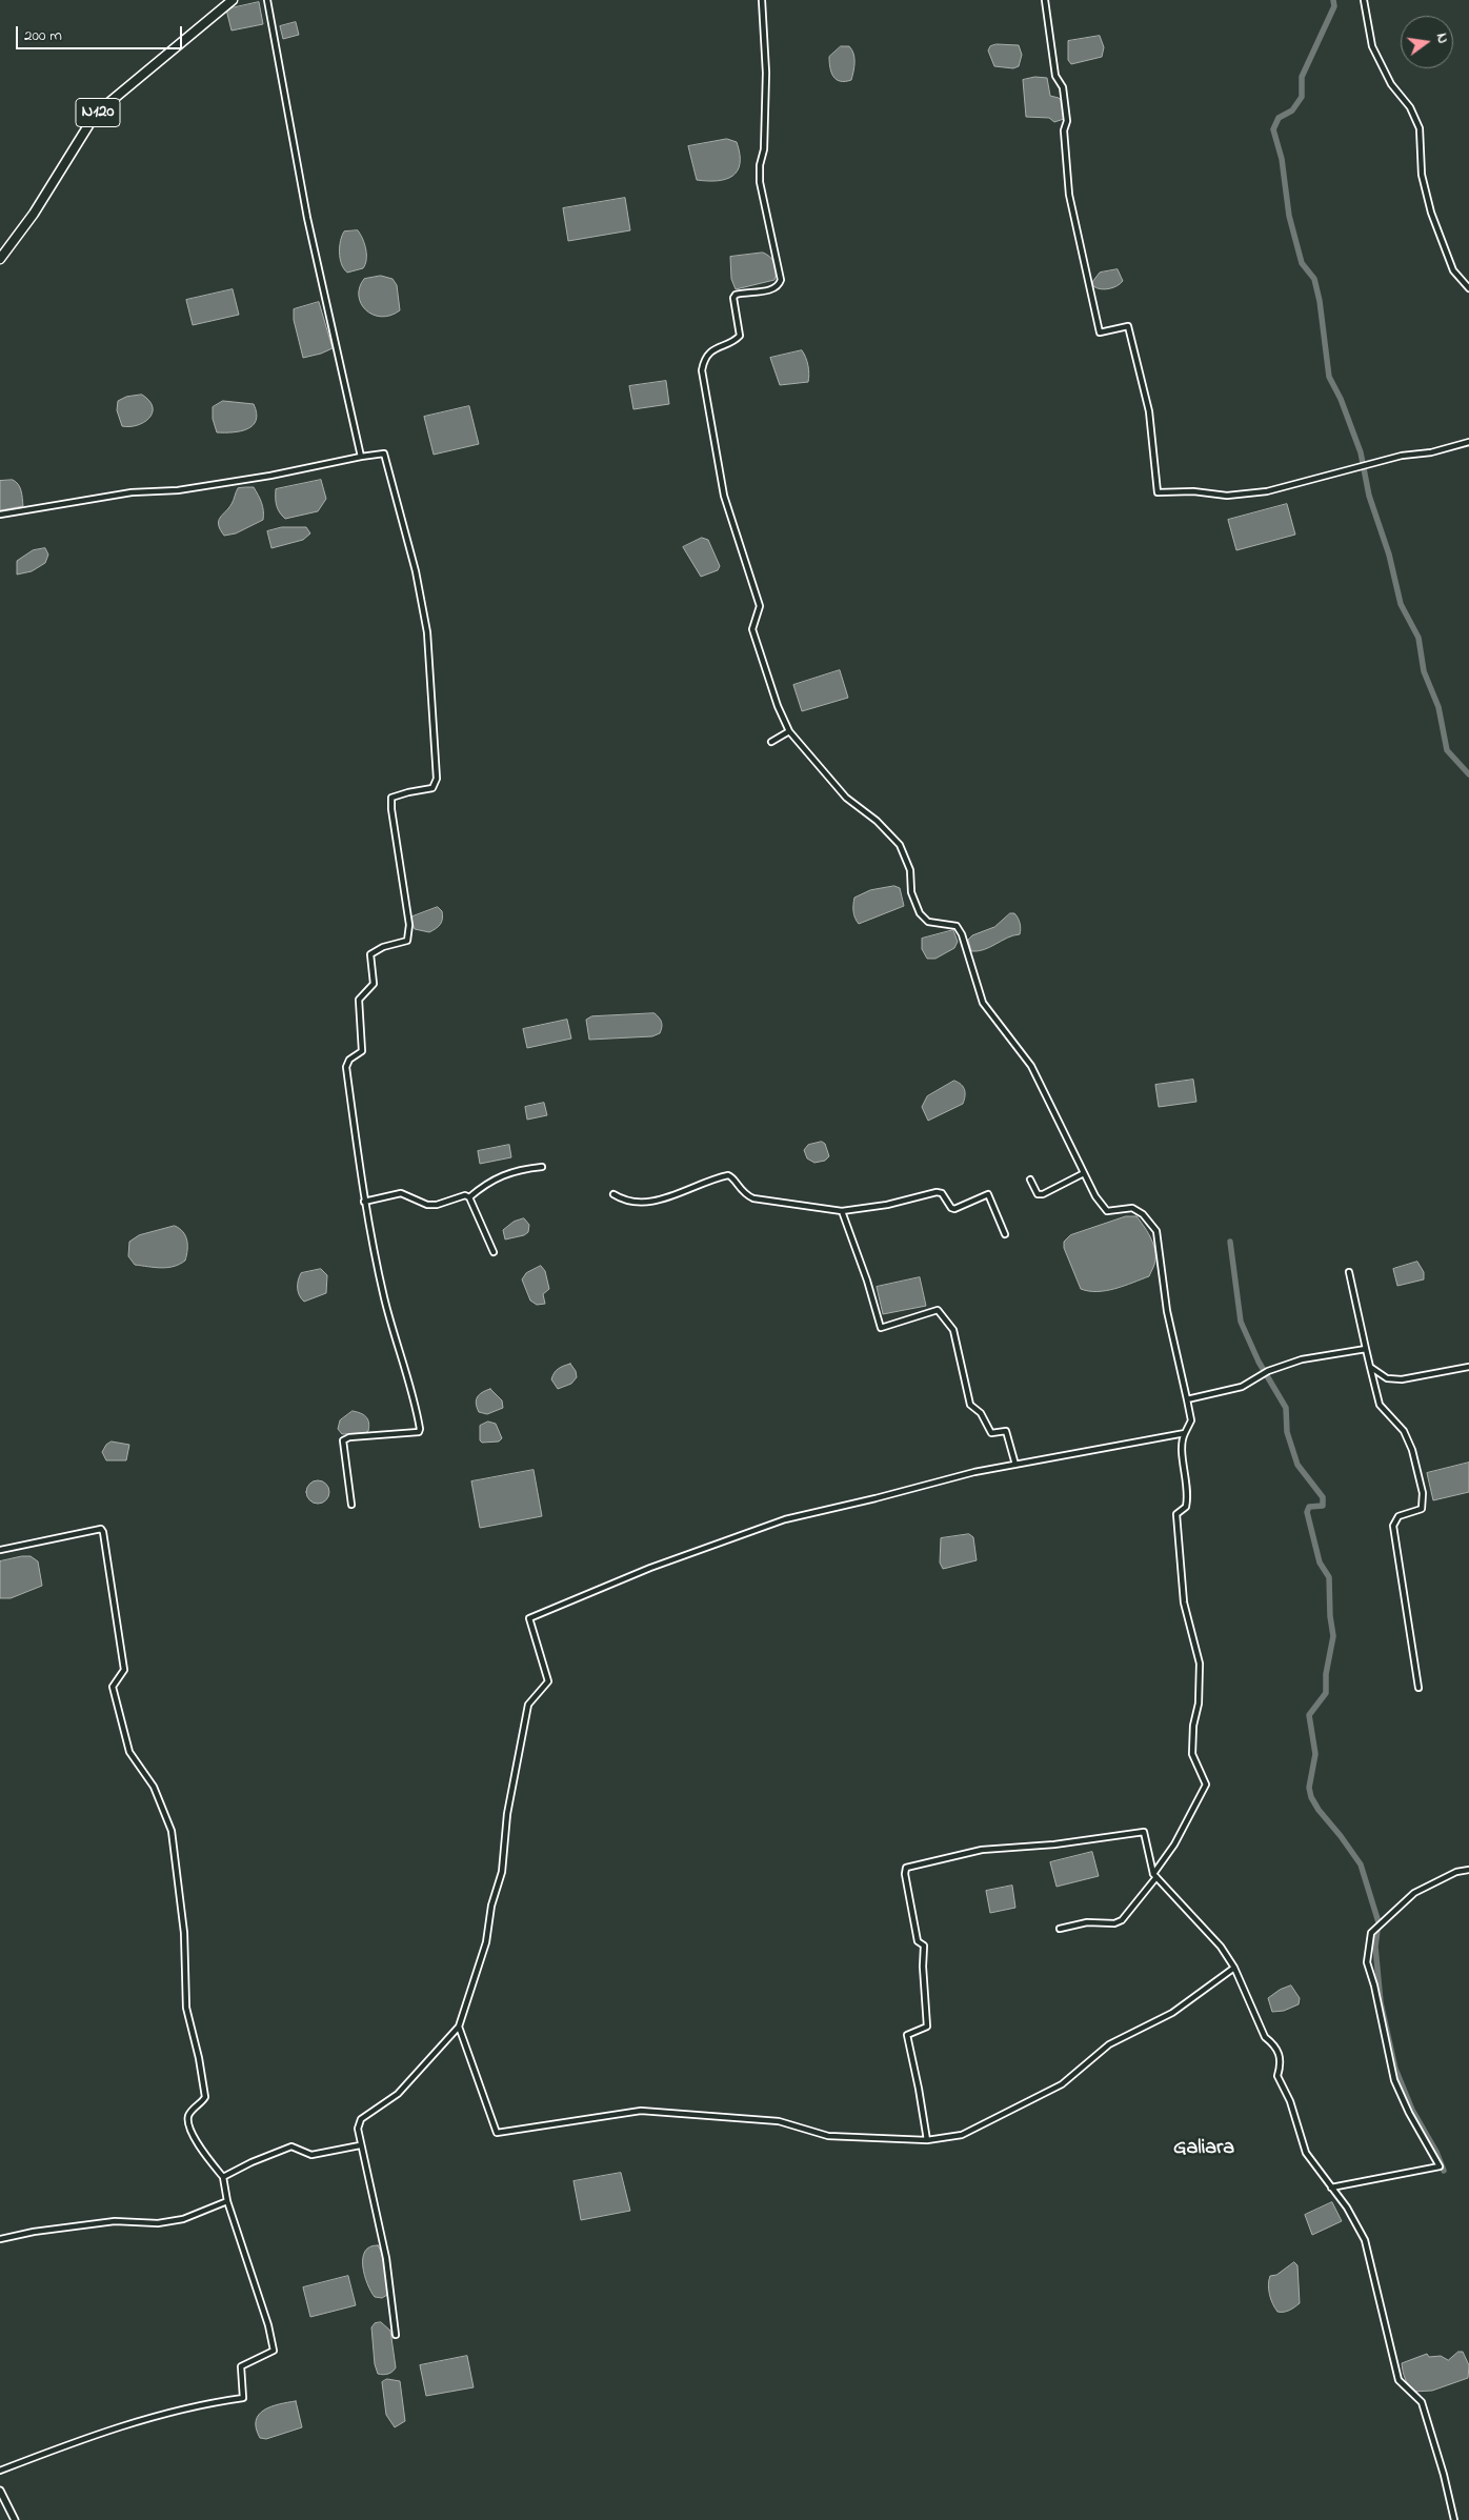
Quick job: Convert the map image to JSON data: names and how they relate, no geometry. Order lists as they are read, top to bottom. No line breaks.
{"streets":{"highway":["N120"]},"districts":["Galiara"],"scale_bar":"200 m","north":"right"}
